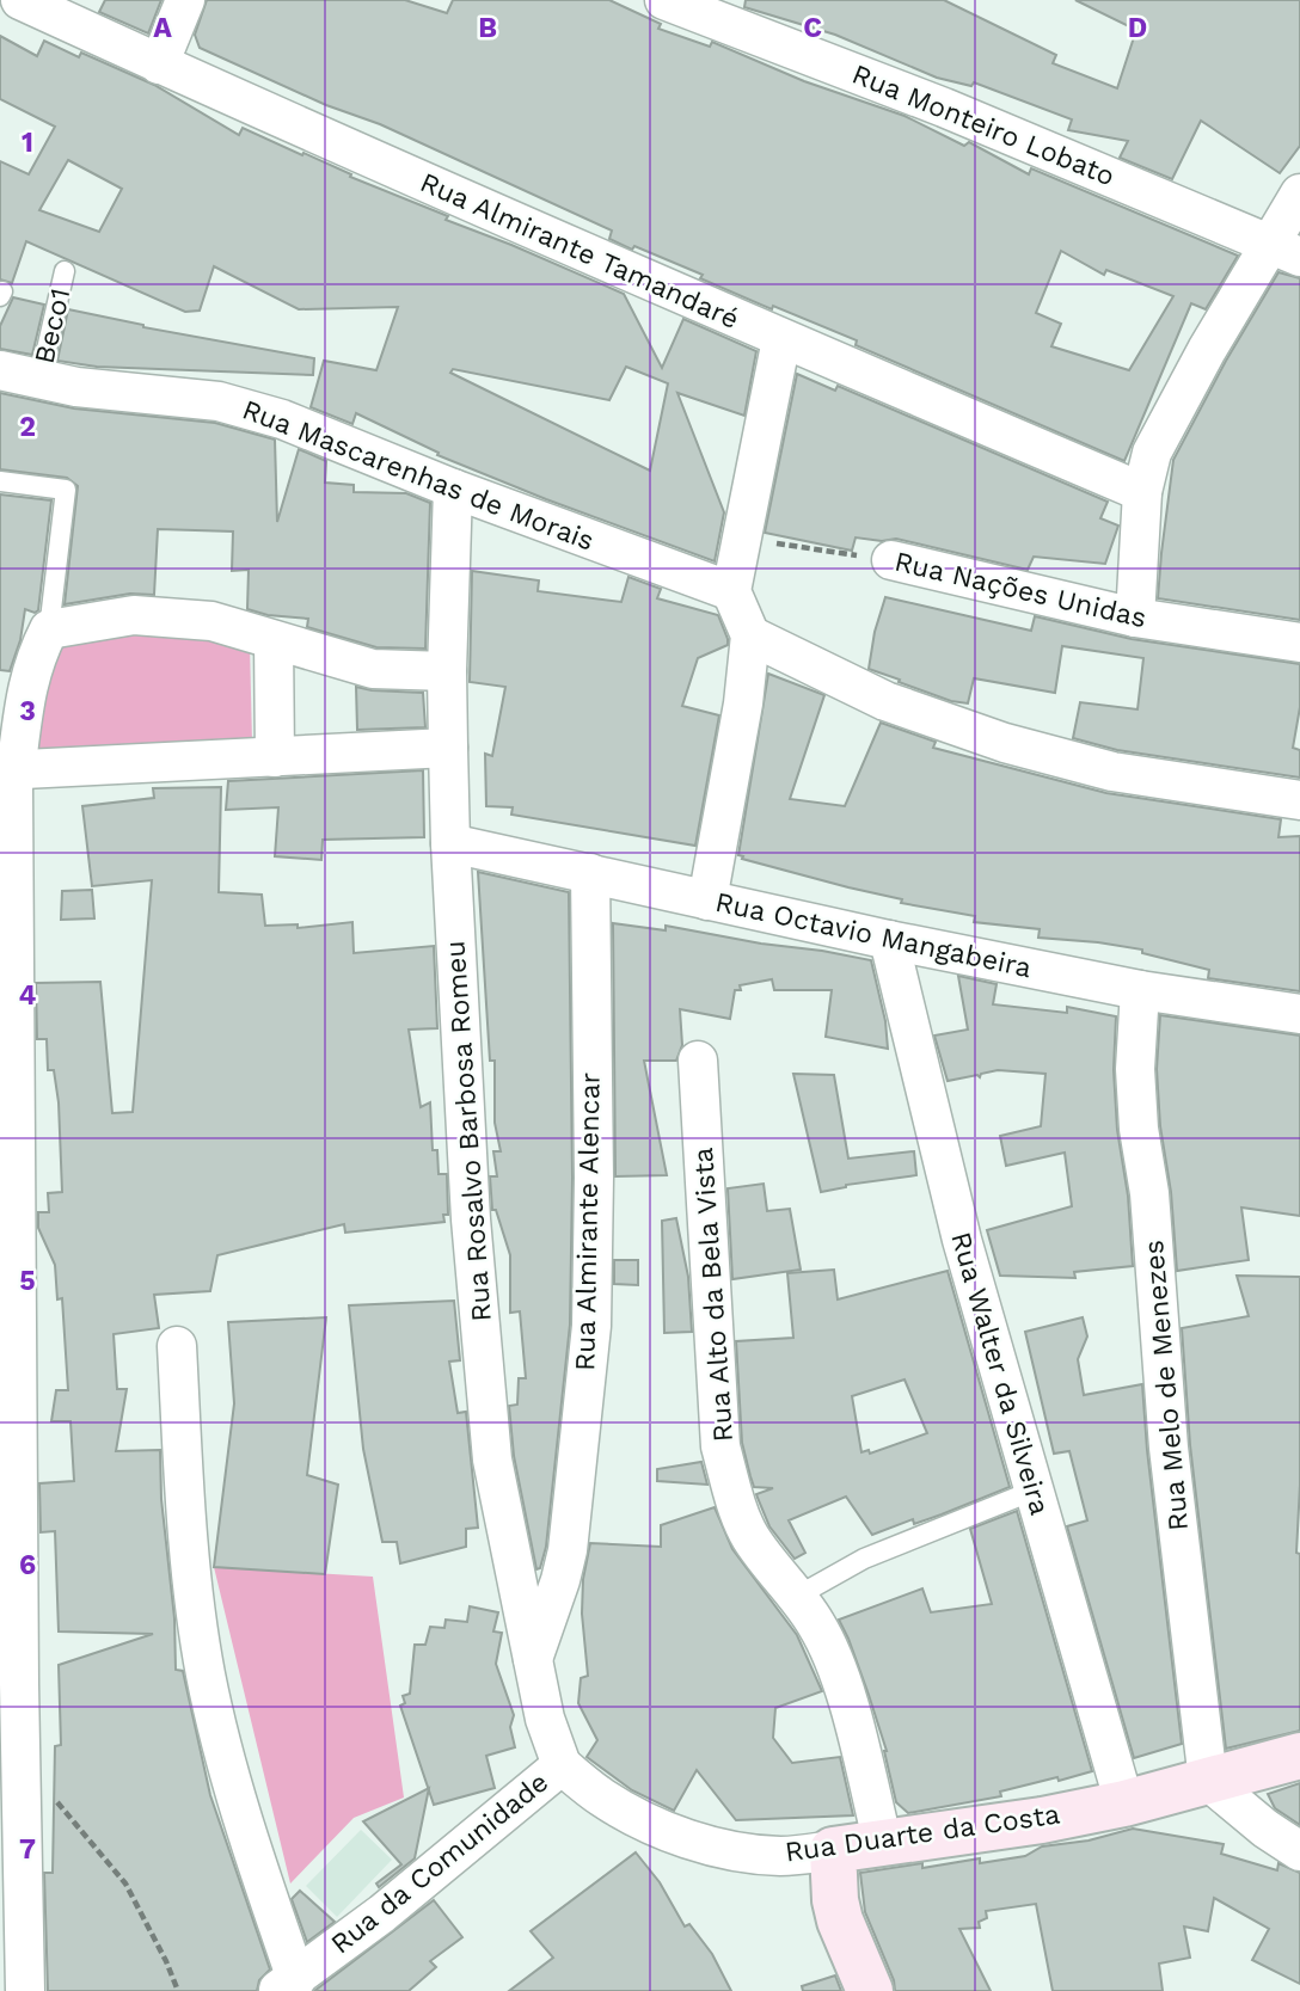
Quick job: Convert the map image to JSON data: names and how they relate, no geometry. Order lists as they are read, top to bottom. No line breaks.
{"streets":{"main road":["Rua Duarte da Costa"],"street":["Rua Monteiro Lobato","Rua Almirante Tamandaré","Rua Mascarenhas de Morais","Rua Nações Unidas","Rua Octavio Mangabeira","Rua Rosalvo Barbosa Romeu","Rua Almirante Alencar","Rua Alto da Bela Vista","Rua Walter da Silveira","Rua Melo de Menezes","Rua da Comunidade"],"lane":["Beco1"]},"crossings":[["Beco1","Rua Mascarenhas de Morais"],["Rua Mascarenhas de Morais","Rua Rosalvo Barbosa Romeu"],["Rua Octavio Mangabeira","Rua Rosalvo Barbosa Romeu"],["Rua Octavio Mangabeira","Rua Almirante Alencar"],["Rua Octavio Mangabeira","Rua Walter da Silveira"],["Rua Octavio Mangabeira","Rua Melo de Menezes"],["Rua Rosalvo Barbosa Romeu","Rua Almirante Alencar"],["Rua Rosalvo Barbosa Romeu","Rua Duarte da Costa"],["Rua Rosalvo Barbosa Romeu","Rua da Comunidade"],["Rua Alto da Bela Vista","Rua Duarte da Costa"],["Rua Walter da Silveira","Rua Duarte da Costa"],["Rua Melo de Menezes","Rua Duarte da Costa"],["Rua Duarte da Costa","Rua da Comunidade"]],"grid":{"columns":["A","B","C","D"],"rows":["1","2","3","4","5","6","7"]}}
